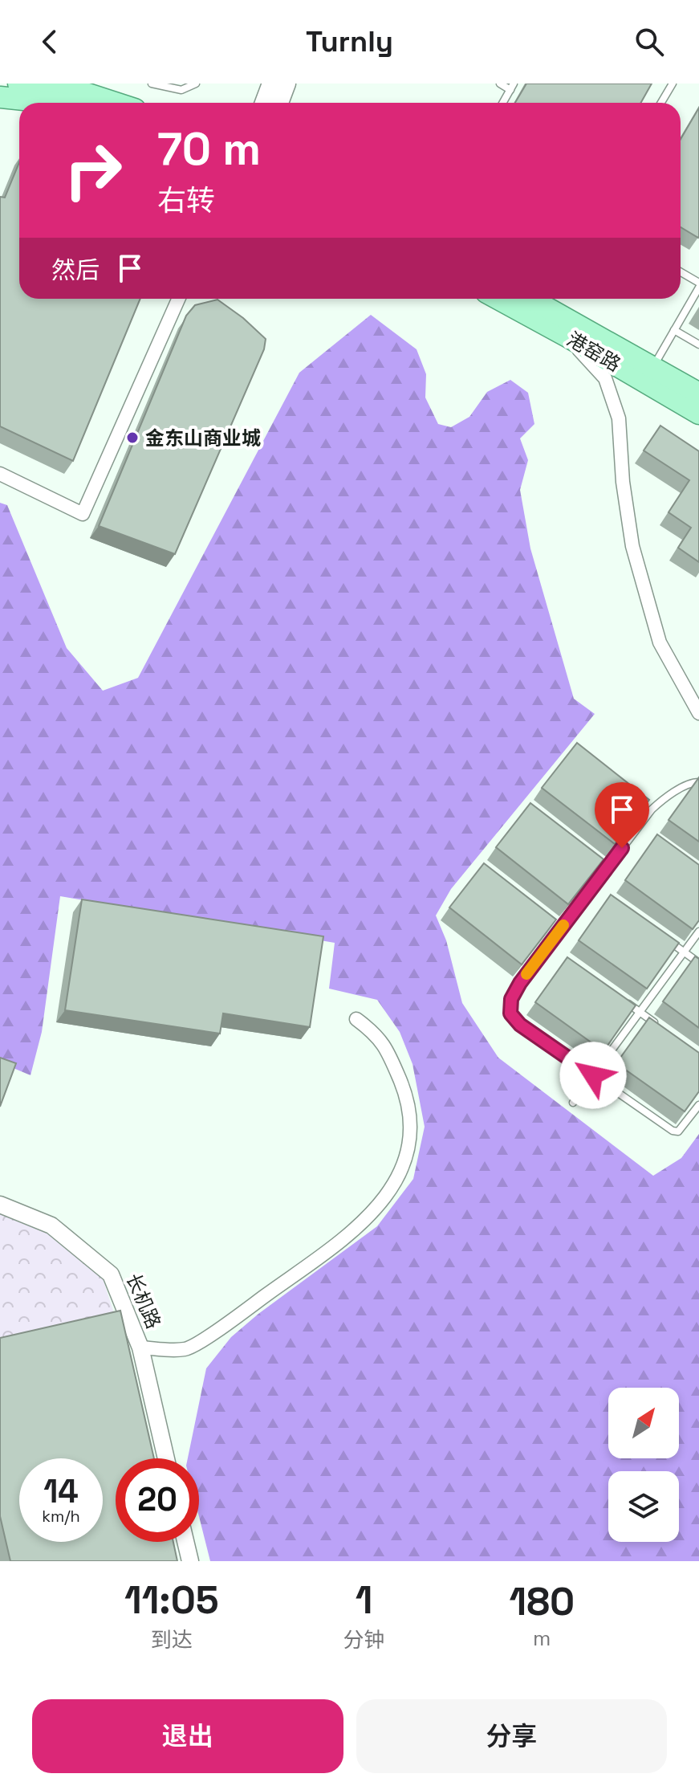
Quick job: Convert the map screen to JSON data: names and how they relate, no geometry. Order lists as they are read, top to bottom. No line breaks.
{"streets":{"main road":["港窑路"],"street":["长机路"]},"places":["金东山商业城"],"north":"top right","page":{"header":"Turnly","turn":["70 m","右转"],"then":"然后","speed":"14 km/h","limit":"20","eta":["11:05","到达","1","分钟","180","m"],"buttons":["退出","分享"]}}
